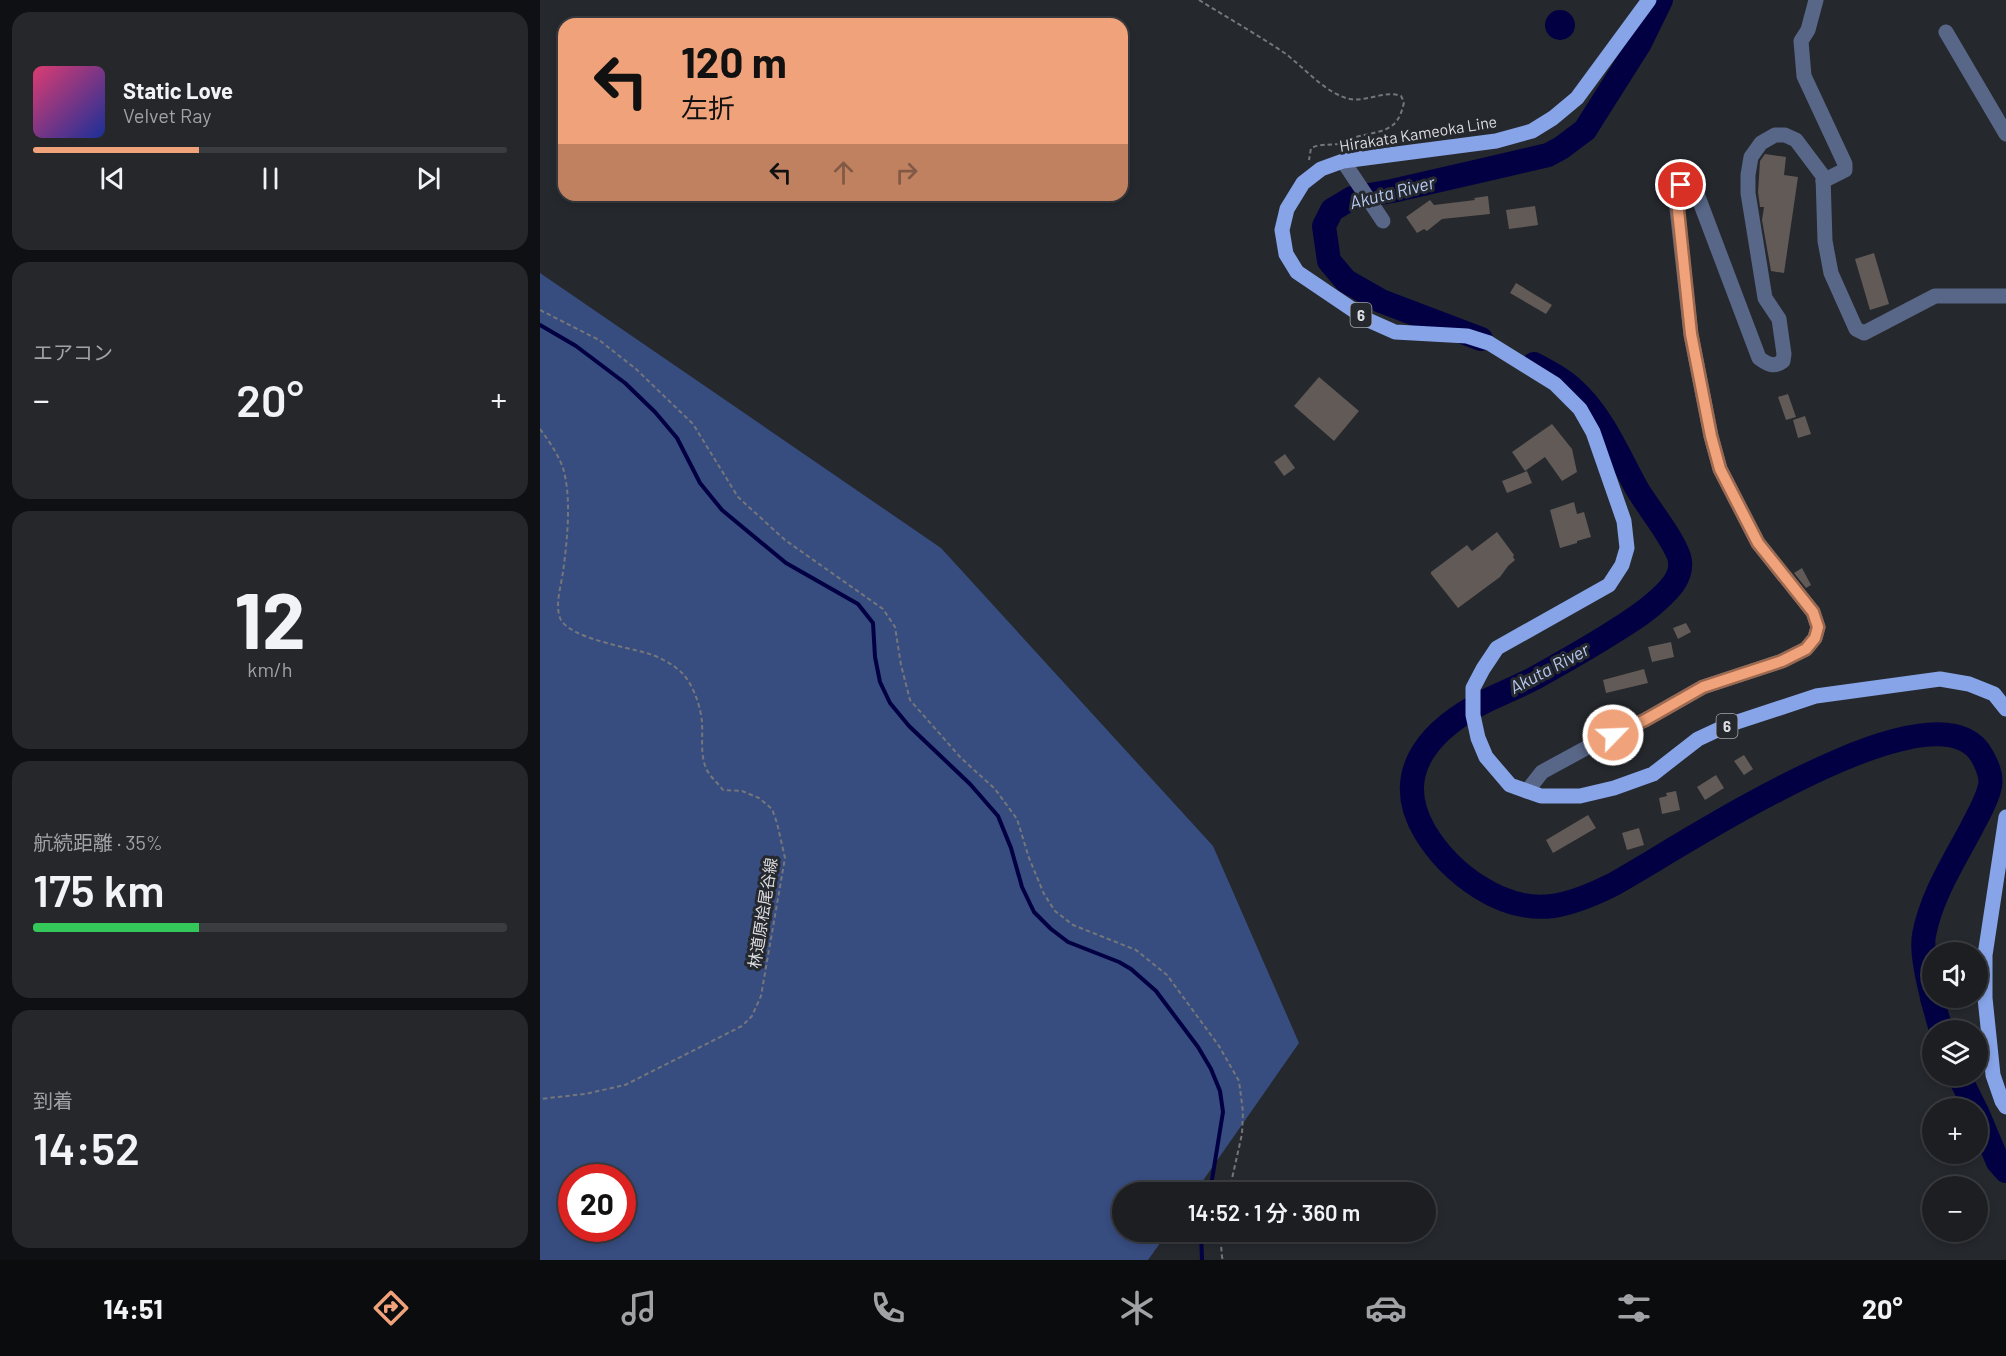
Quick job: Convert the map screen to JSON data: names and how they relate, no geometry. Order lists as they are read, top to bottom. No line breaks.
{"streets":{"main road":["Hirakata Kameoka Line","6"],"path":["林道原桧尾谷線"]},"water":["Akuta River"],"page":{"turn":["120 m","左折"],"song":["Static Love","Velvet Ray"],"tile":["エアコン",["12","km/h"],["航続距離 · 35%","175 km"],["到着","14:52"]],"heat":["−","20°","+"],"map_buttons":["+","−"],"limit":"20","trip":"14:52 · 1 分 · 360 m","tabs":["14:51","20°"]}}
